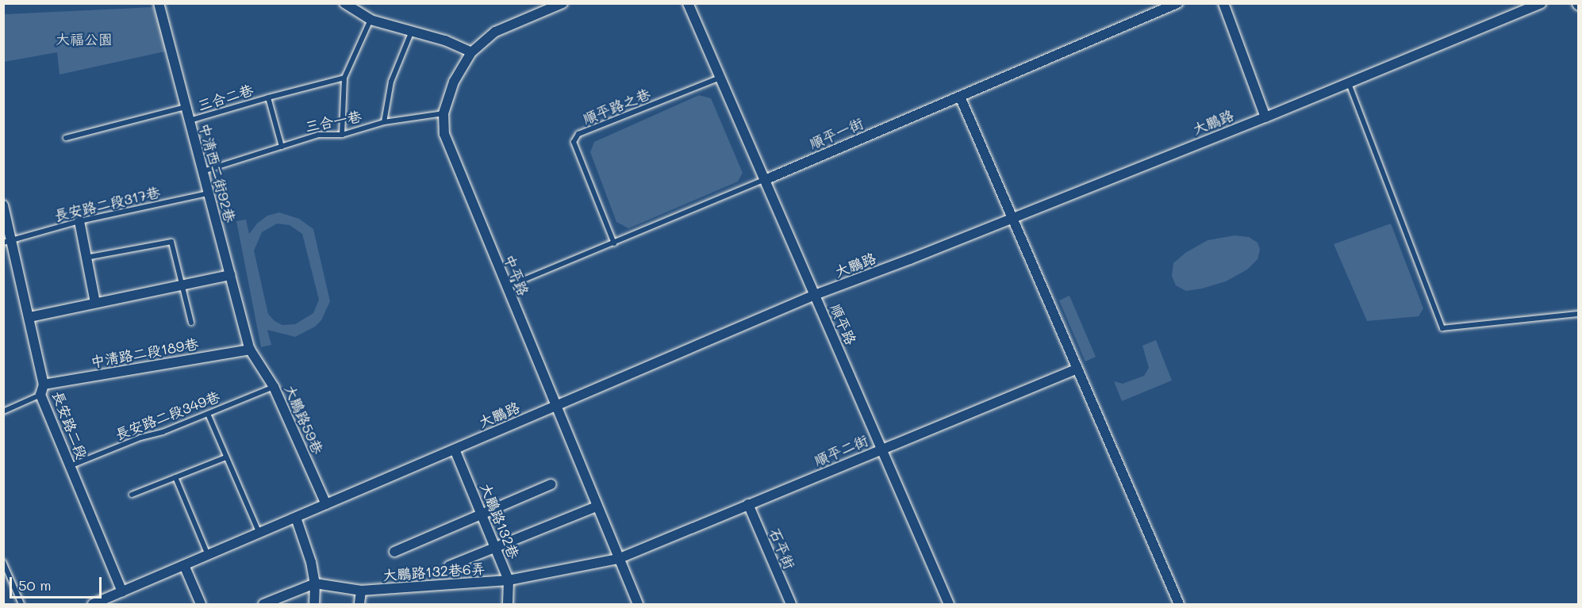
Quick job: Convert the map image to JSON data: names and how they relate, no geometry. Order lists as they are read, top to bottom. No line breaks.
{"streets":{"street":["大鵬路","順平一街","中清西二街92巷","中平路","順平路","中清路二段189巷","大鵬路59巷","長安路二段","順平二街","大鵬路132巷","石平街","大鵬路132巷6弄"],"lane":["三合二巷","順平路之巷","三合一巷","長安路二段317巷","長安路二段349巷"]},"crossings":[["三合二巷","三合一巷"],["三合二巷","中清西二街92巷"],["順平路之巷","順平一街"],["順平路之巷","順平路"],["三合一巷","中清西二街92巷"],["三合一巷","中平路"],["大鵬路","中平路"],["大鵬路","順平路"],["大鵬路","大鵬路59巷"],["大鵬路","長安路二段"],["大鵬路","大鵬路132巷"],["順平一街","中平路"],["順平一街","順平路"],["中清西二街92巷","長安路二段317巷"],["中清西二街92巷","中清路二段189巷"],["中清西二街92巷","大鵬路59巷"],["長安路二段317巷","長安路二段"],["中平路","順平二街"],["中平路","大鵬路132巷6弄"],["順平路","順平二街"],["中清路二段189巷","大鵬路59巷"],["中清路二段189巷","長安路二段"],["長安路二段349巷","大鵬路59巷"],["長安路二段349巷","長安路二段"],["順平二街","石平街"],["順平二街","大鵬路132巷6弄"],["大鵬路132巷","大鵬路132巷6弄"]],"parks":["大福公園"],"scale_bar":"50 m"}
